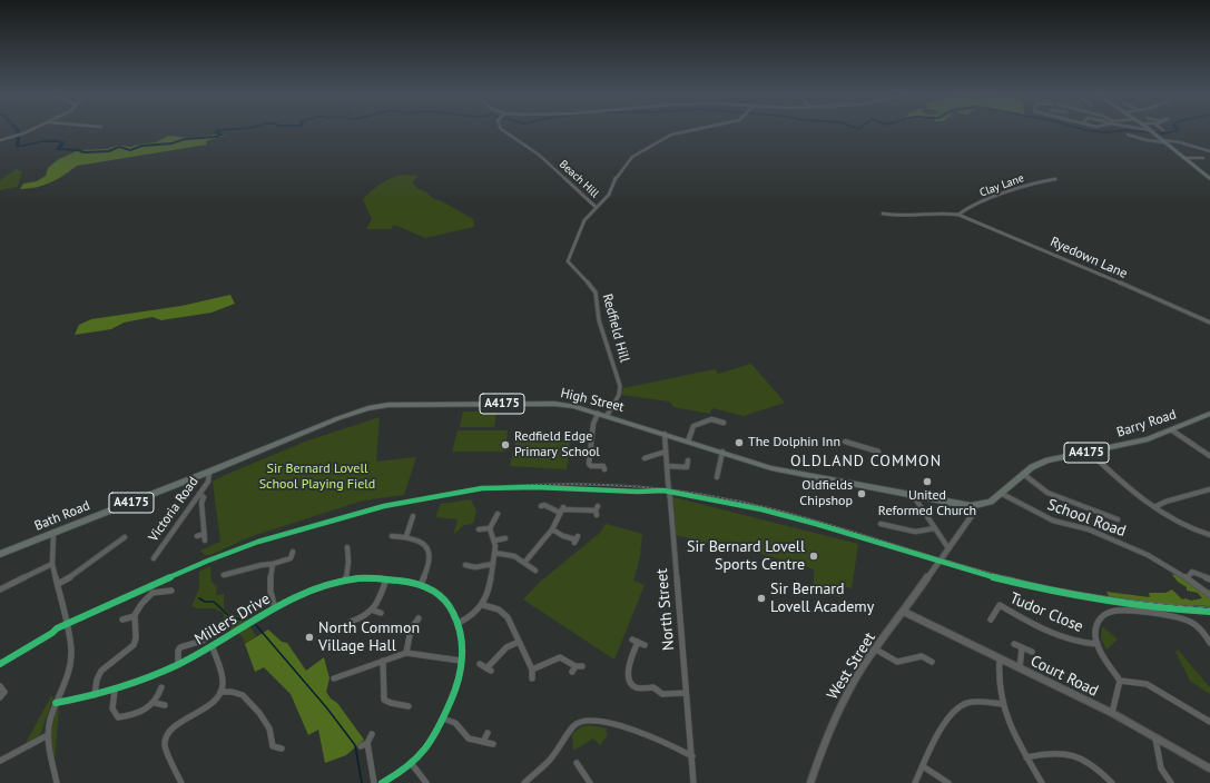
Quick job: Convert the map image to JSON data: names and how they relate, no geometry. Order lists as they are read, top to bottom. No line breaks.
{"streets":{"main road":["High Street","A4175","Barry Road","Bath Road"],"street":["Beach Hill","Clay Lane","Ryedown Lane","Redfield Hill","Victoria Road","School Road","North Street","Tudor Close","Millers Drive","West Street","Court Road"]},"crossings":[["Beach Hill","Redfield Hill"],["Clay Lane","Ryedown Lane"],["Redfield Hill","High Street"],["High Street","Barry Road"],["High Street","Victoria Road"],["High Street","Bath Road"],["High Street","North Street"],["High Street","West Street"],["Barry Road","School Road"],["Barry Road","West Street"],["Victoria Road","Bath Road"],["West Street","Court Road"]],"districts":["OLDLAND COMMON"],"parks":["Sir Bernard Lovell School Playing Field"],"places":["The Dolphin Inn","Redfield Edge Primary School","United Reformed Church","Oldfields Chipshop","Sir Bernard Lovell Sports Centre","Sir Bernard Lovell Academy","North Common Village Hall"]}
